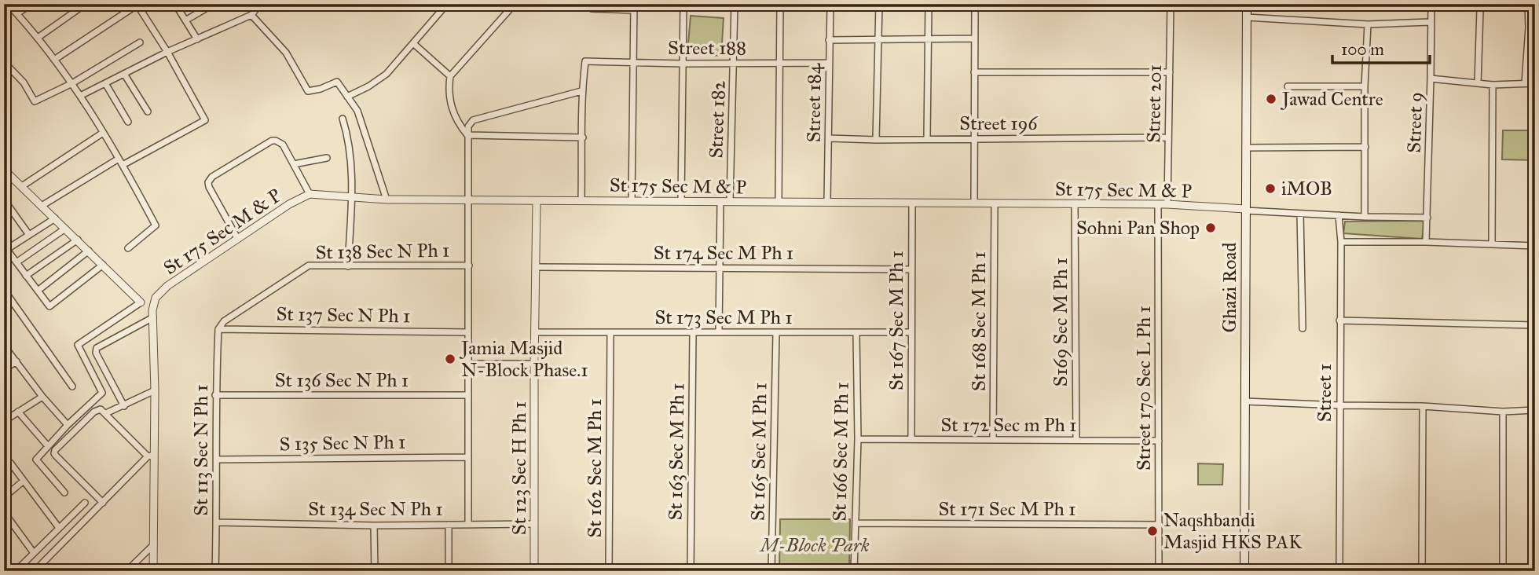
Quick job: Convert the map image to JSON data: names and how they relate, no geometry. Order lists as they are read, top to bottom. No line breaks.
{"streets":{"main road":["Ghazi Road"],"street":["Street 188","Street 184","Street 201","Street 182","Street 9","Street 196","St 175 Sec M & P","St 138 Sec N Ph 1","St 174 Sec M Ph 1","St 137 Sec N Ph 1","St 173 Sec M Ph 1","St 167 Sec M Ph 1","St 168 Sec M Ph 1","S169 Sec M Ph 1","St 136 Sec N Ph 1","Street 170 Sec L Ph 1","Street 1","St 172 Sec m Ph 1","S 135 Sec N Ph 1","St 113 Sec N Ph 1","St 163 Sec M Ph 1","St 165 Sec M Ph 1","St 166 Sec M Ph 1","St 123 Sec H Ph 1","St 162 Sec M Ph 1","St 134 Sec N Ph 1","St 171 Sec M Ph 1"]},"crossings":[["Street 188","Street 184"],["Street 188","Street 182"],["Street 184","Street 196"],["Street 184","St 175 Sec M & P"],["Street 201","Street 196"],["Street 201","St 175 Sec M & P"],["Street 182","St 175 Sec M & P"],["St 175 Sec M & P","Ghazi Road"],["St 175 Sec M & P","St 167 Sec M Ph 1"],["St 175 Sec M & P","St 168 Sec M Ph 1"],["St 175 Sec M & P","S169 Sec M Ph 1"],["St 175 Sec M & P","Street 170 Sec L Ph 1"],["St 175 Sec M & P","St 123 Sec H Ph 1"],["St 138 Sec N Ph 1","St 137 Sec N Ph 1"],["St 138 Sec N Ph 1","St 113 Sec N Ph 1"],["St 174 Sec M Ph 1","St 167 Sec M Ph 1"],["St 174 Sec M Ph 1","St 123 Sec H Ph 1"],["St 137 Sec N Ph 1","St 113 Sec N Ph 1"],["St 173 Sec M Ph 1","St 167 Sec M Ph 1"],["St 173 Sec M Ph 1","St 163 Sec M Ph 1"],["St 173 Sec M Ph 1","St 165 Sec M Ph 1"],["St 173 Sec M Ph 1","St 166 Sec M Ph 1"],["St 173 Sec M Ph 1","St 123 Sec H Ph 1"],["St 173 Sec M Ph 1","St 162 Sec M Ph 1"],["St 167 Sec M Ph 1","St 172 Sec m Ph 1"],["St 168 Sec M Ph 1","St 172 Sec m Ph 1"],["S169 Sec M Ph 1","St 172 Sec m Ph 1"],["St 136 Sec N Ph 1","St 113 Sec N Ph 1"],["Street 170 Sec L Ph 1","St 172 Sec m Ph 1"],["Street 170 Sec L Ph 1","St 171 Sec M Ph 1"],["St 172 Sec m Ph 1","St 166 Sec M Ph 1"],["S 135 Sec N Ph 1","St 113 Sec N Ph 1"],["St 113 Sec N Ph 1","St 134 Sec N Ph 1"],["St 166 Sec M Ph 1","St 171 Sec M Ph 1"],["St 123 Sec H Ph 1","St 134 Sec N Ph 1"]],"parks":["M-Block Park"],"places":["Jawad Centre","iMOB","Sohni Pan Shop","Jamia Masjid N-Block Phase.1","Naqshbandi Masjid HKS PAK"],"scale_bar":"100 m"}
